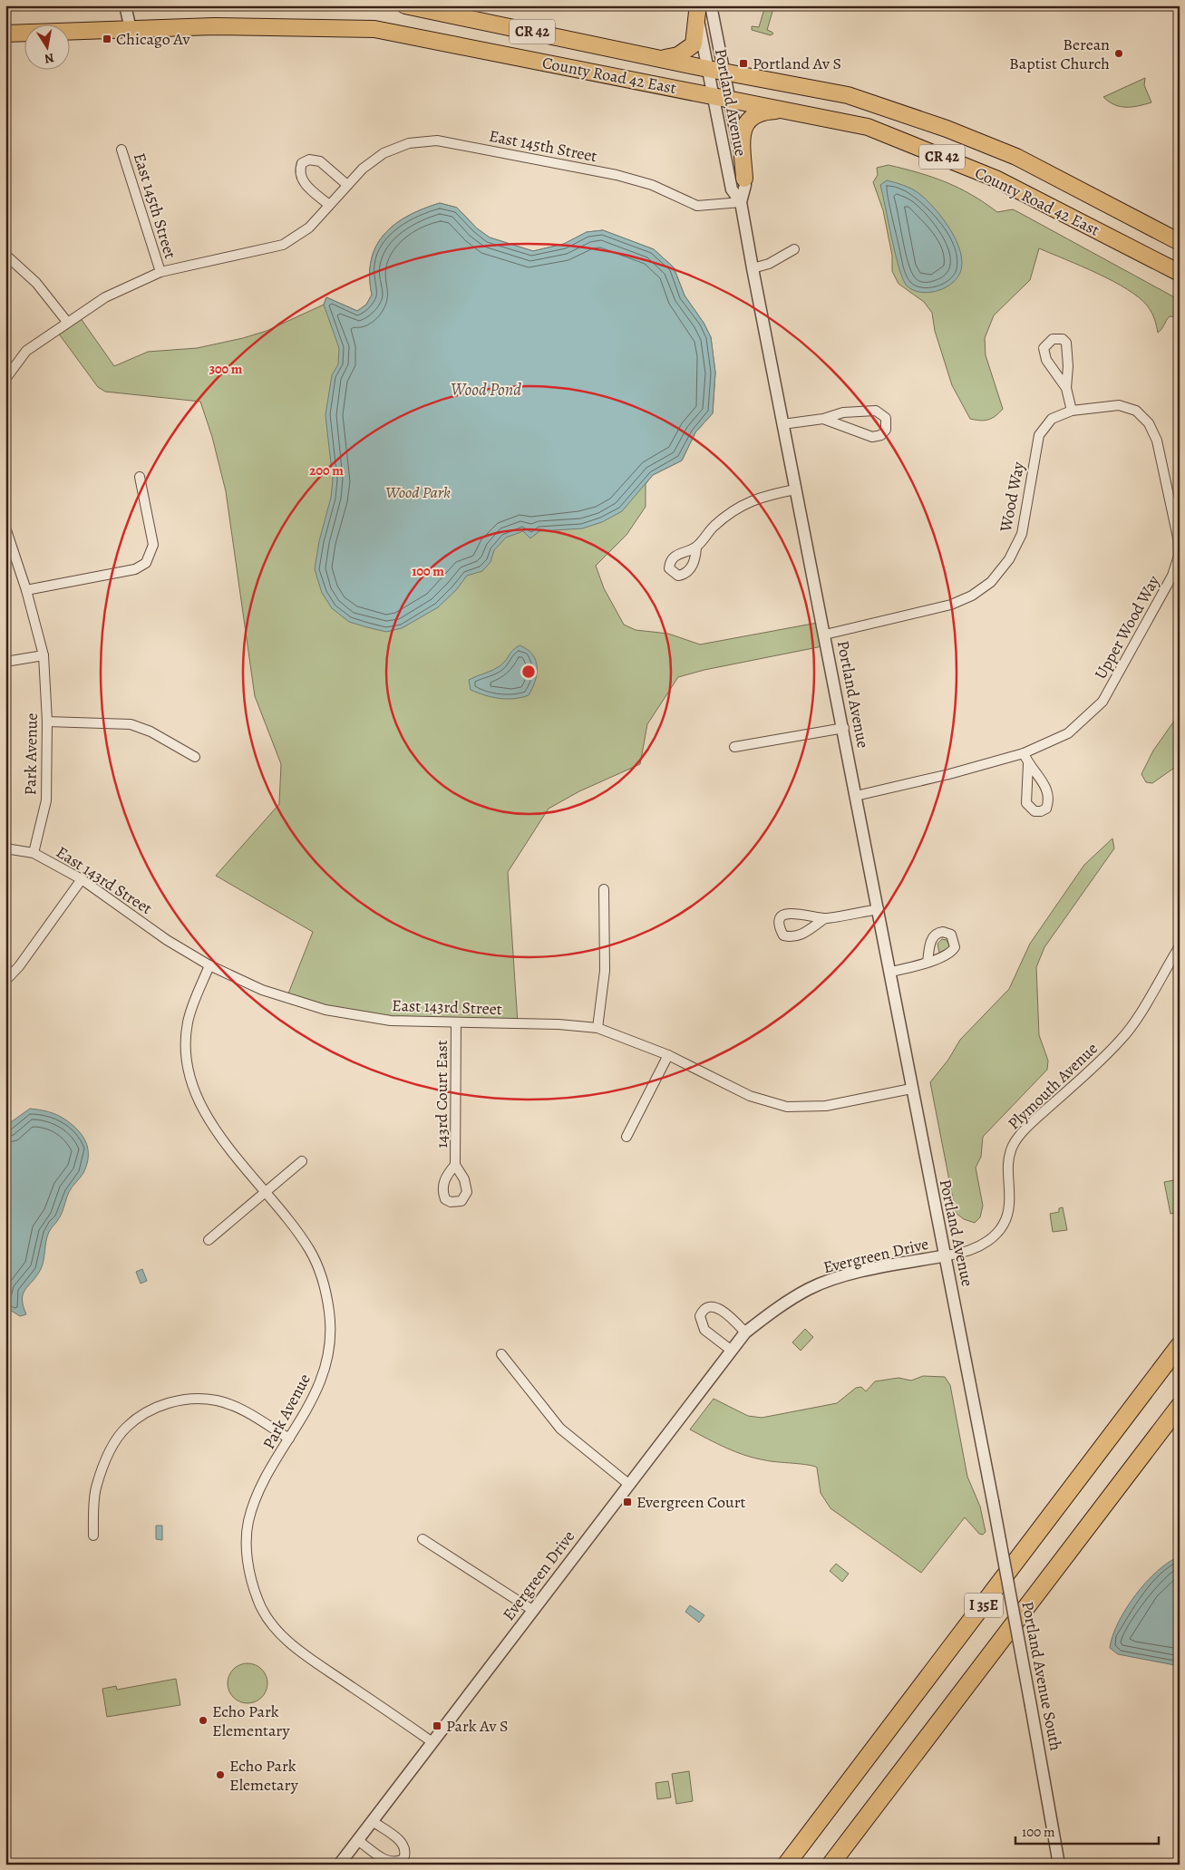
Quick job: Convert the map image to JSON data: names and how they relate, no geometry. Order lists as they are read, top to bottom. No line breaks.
{"streets":{"highway":["CR 42","County Road 42 East","I 35E"],"street":["Portland Avenue","East 145th Street","Wood Way","Upper Wood Way","Park Avenue","East 143rd Street","Plymouth Avenue","143rd Court East","Evergreen Drive","Portland Avenue South"]},"crossings":[["County Road 42 East","Portland Avenue"],["Portland Avenue","East 145th Street"],["Portland Avenue","Wood Way"],["Portland Avenue","Upper Wood Way"],["Portland Avenue","East 143rd Street"],["Portland Avenue","Plymouth Avenue"],["Portland Avenue","Evergreen Drive"],["Portland Avenue","Portland Avenue South"],["Wood Way","Upper Wood Way"],["Park Avenue","East 143rd Street"],["Park Avenue","Evergreen Drive"],["East 143rd Street","143rd Court East"],["Plymouth Avenue","Evergreen Drive"]],"water":["Wood Pond"],"parks":["Wood Park"],"places":{"transit":["Chicago Av","Portland Av S","Evergreen Court","Park Av S"],"other":["Berean Baptist Church","Echo Park Elementary","Echo Park Elemetary"]},"scale_bar":"100 m","north":"bottom","rings":["300 m","200 m","100 m"]}
